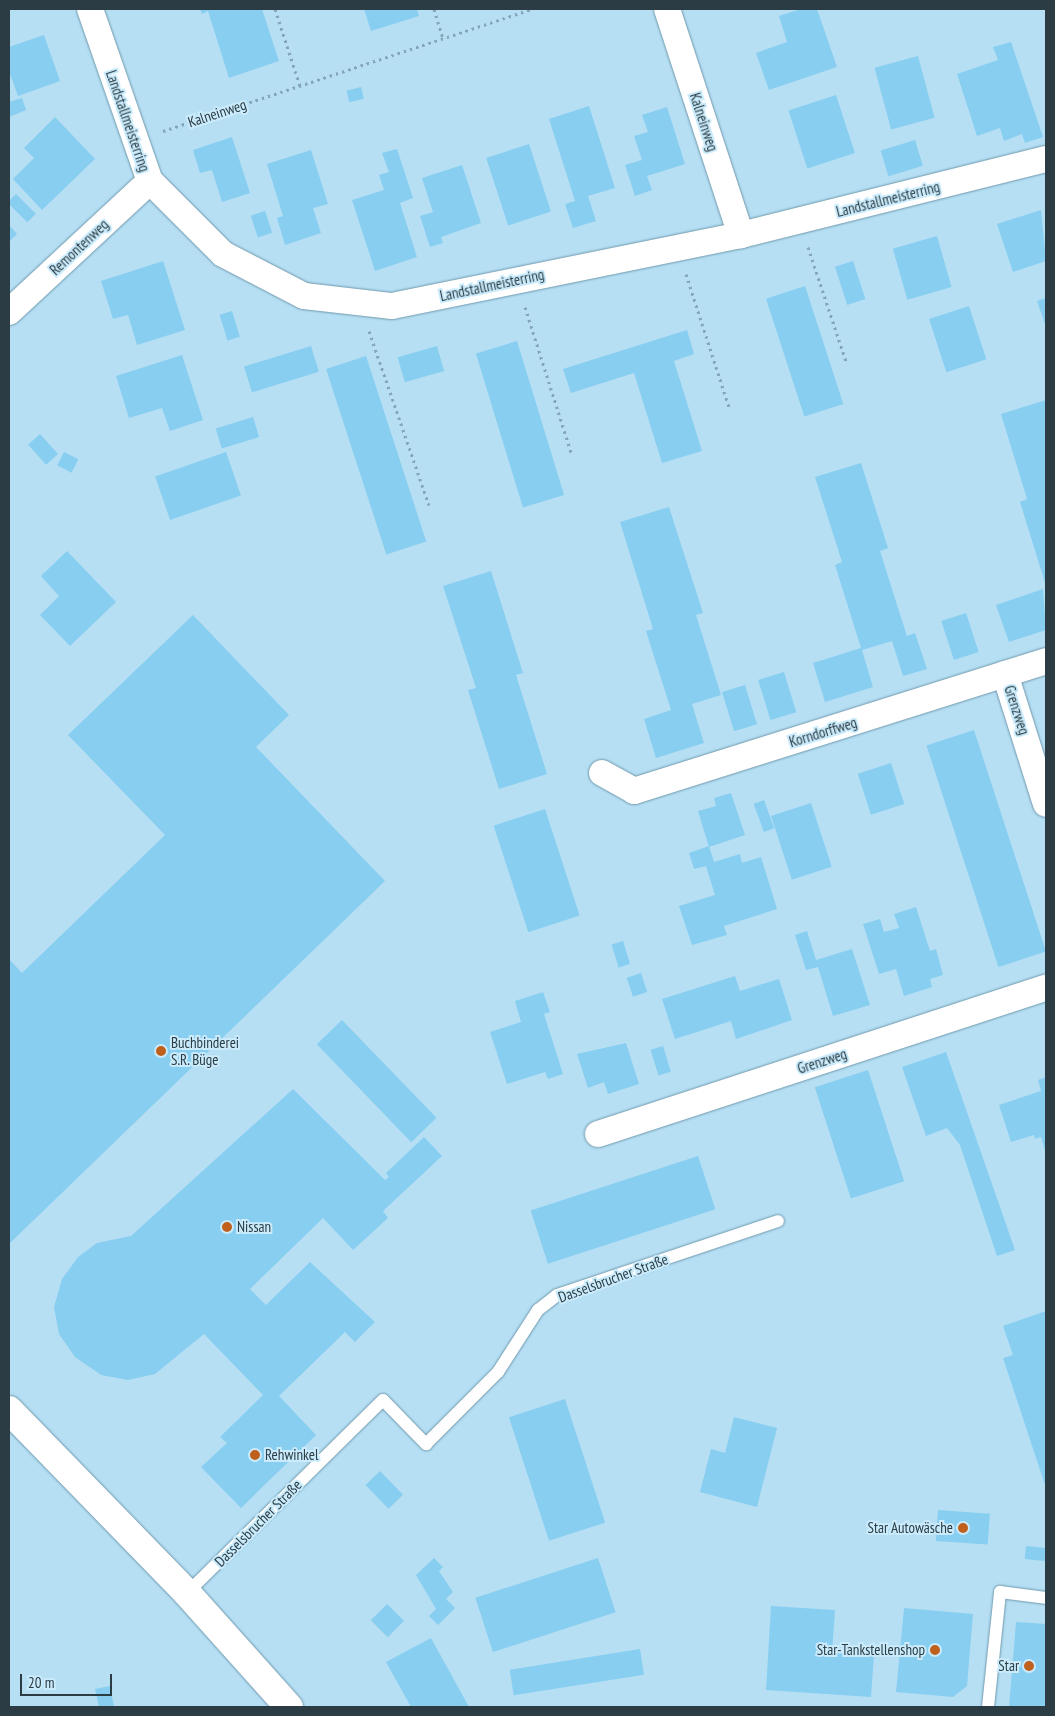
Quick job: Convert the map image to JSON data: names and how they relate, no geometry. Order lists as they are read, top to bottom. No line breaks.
{"streets":{"street":["Kalneinweg","Landstallmeisterring","Remontenweg","Grenzweg","Korndorffweg"],"lane":["Dasselsbrucher Straße"]},"crossings":[["Kalneinweg","Landstallmeisterring"],["Landstallmeisterring","Remontenweg"],["Grenzweg","Korndorffweg"]],"places":["Buchbinderei S.R. Büge","Nissan","Rehwinkel","Star Autowäsche","Star-Tankstellenshop","Star"],"scale_bar":"20 m"}
